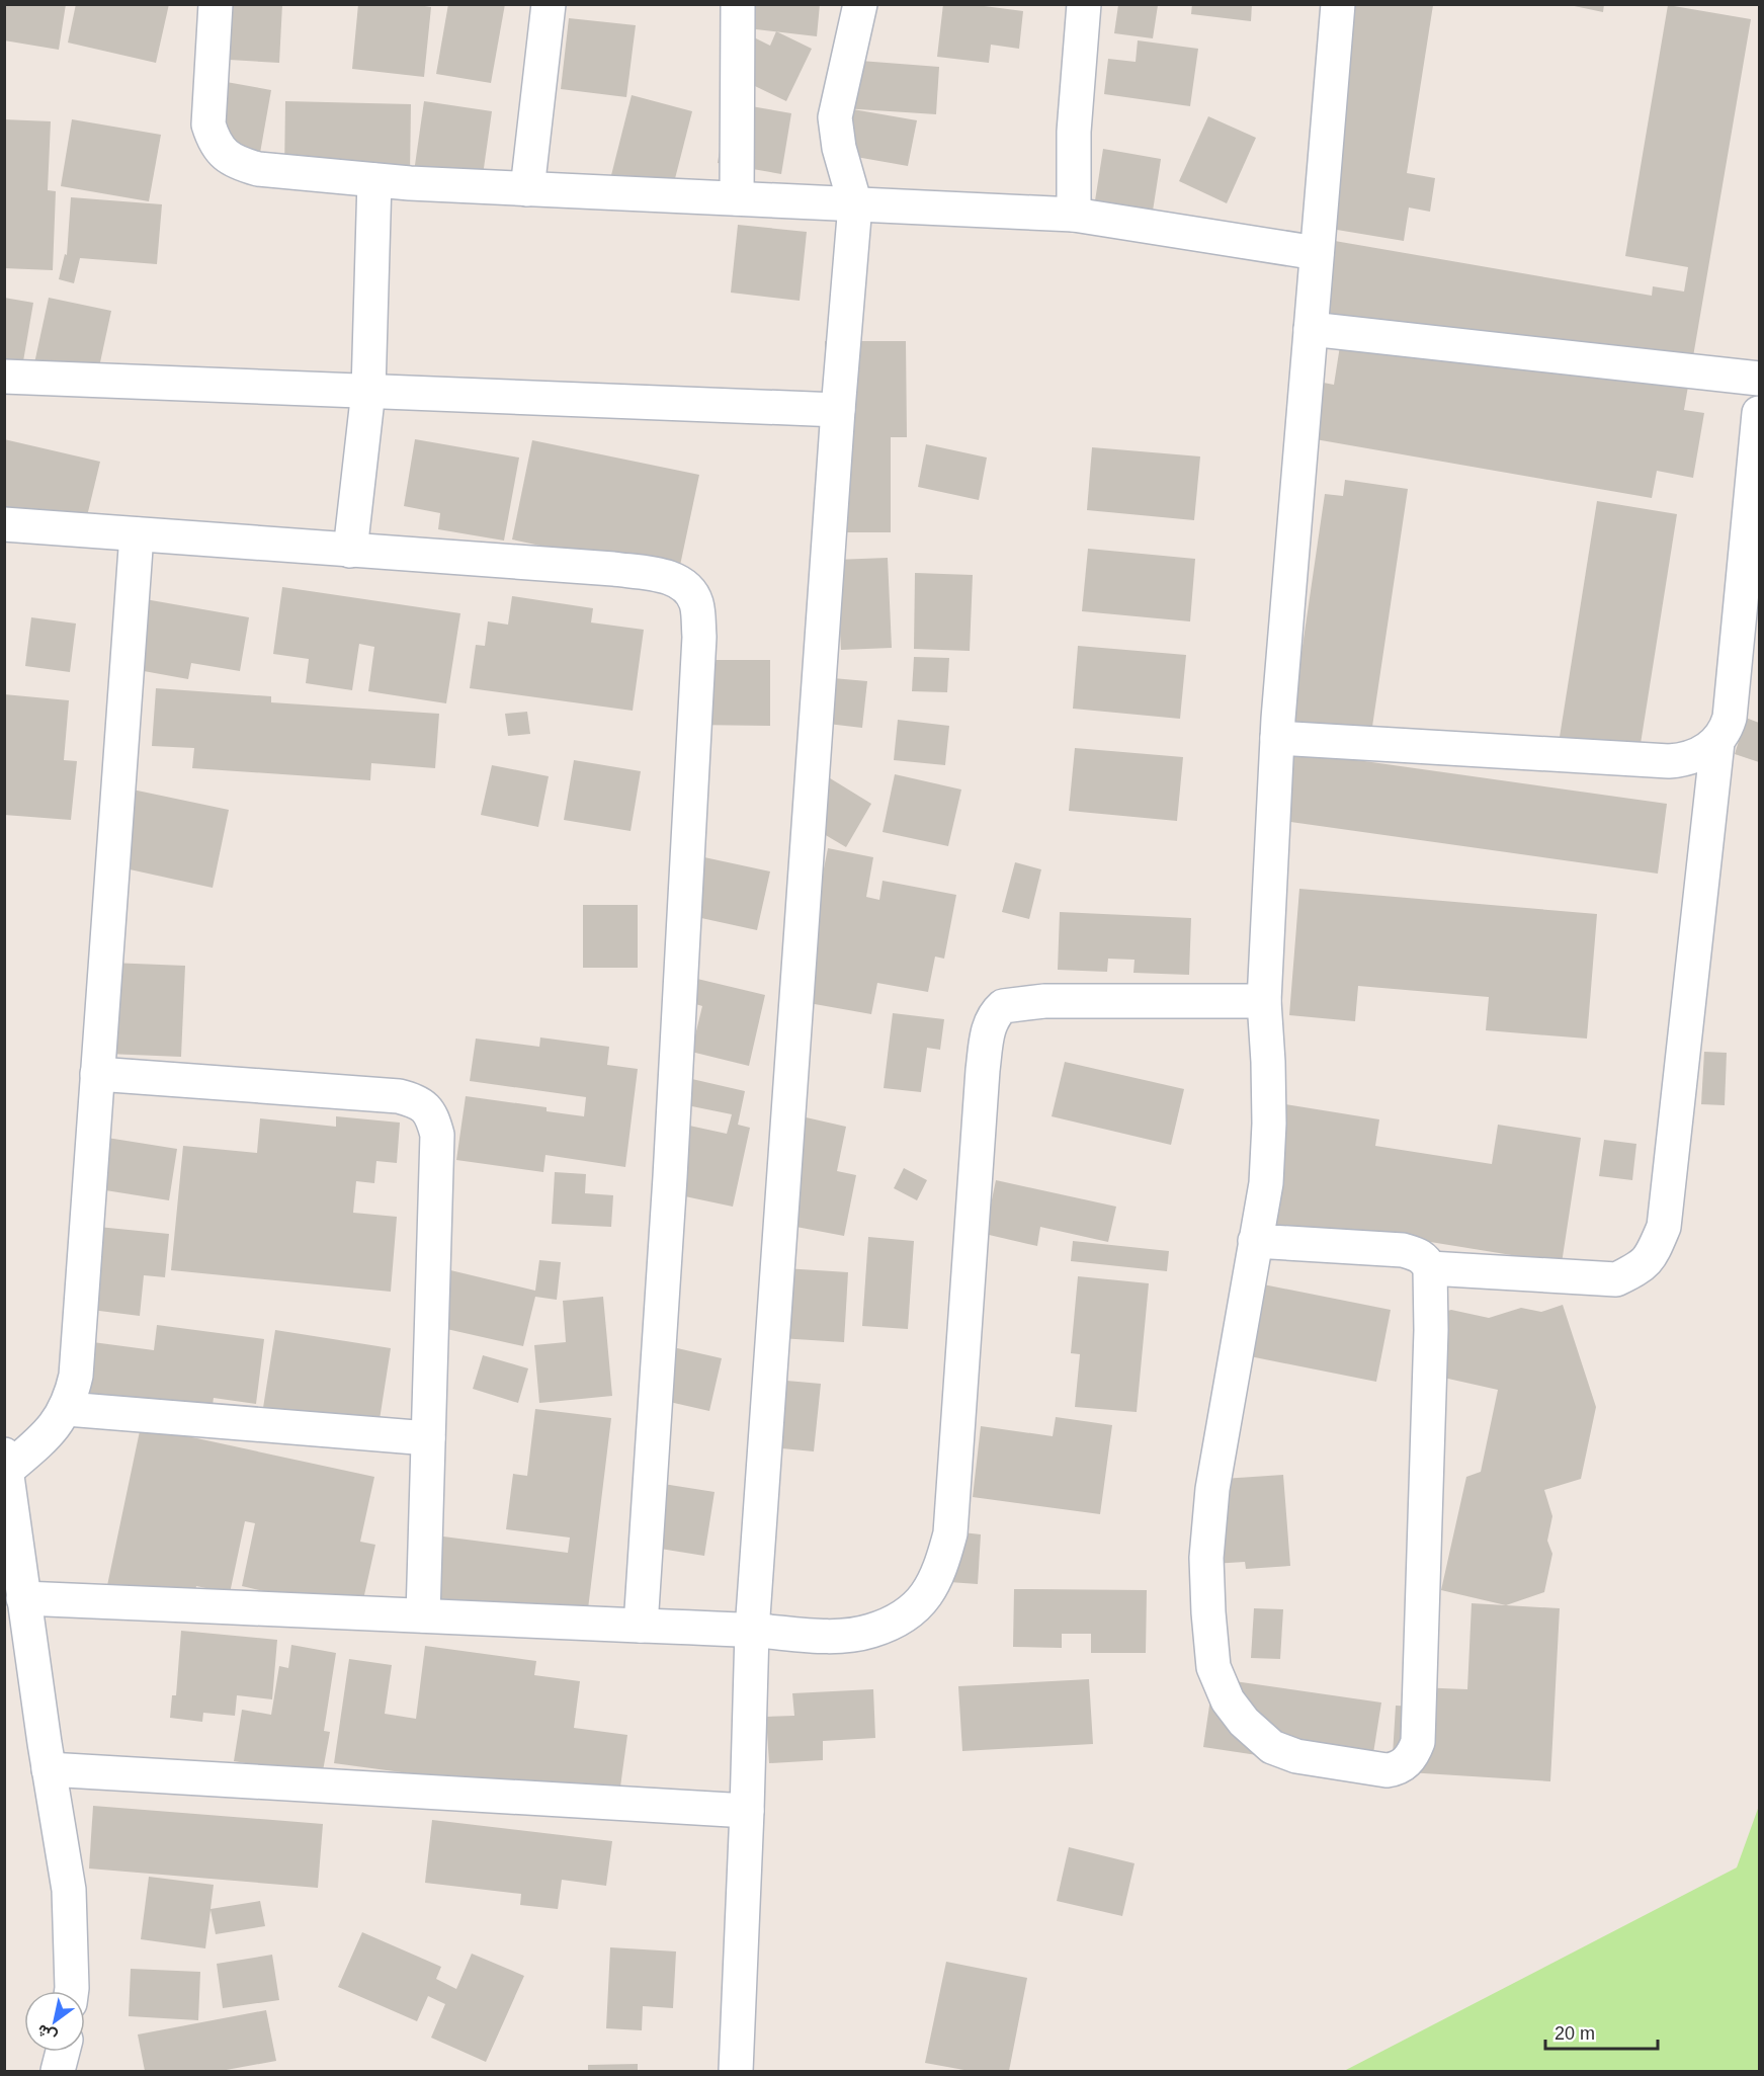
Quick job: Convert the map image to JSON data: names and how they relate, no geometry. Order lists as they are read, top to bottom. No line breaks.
{"scale_bar":"20 m","north":"bottom left"}
